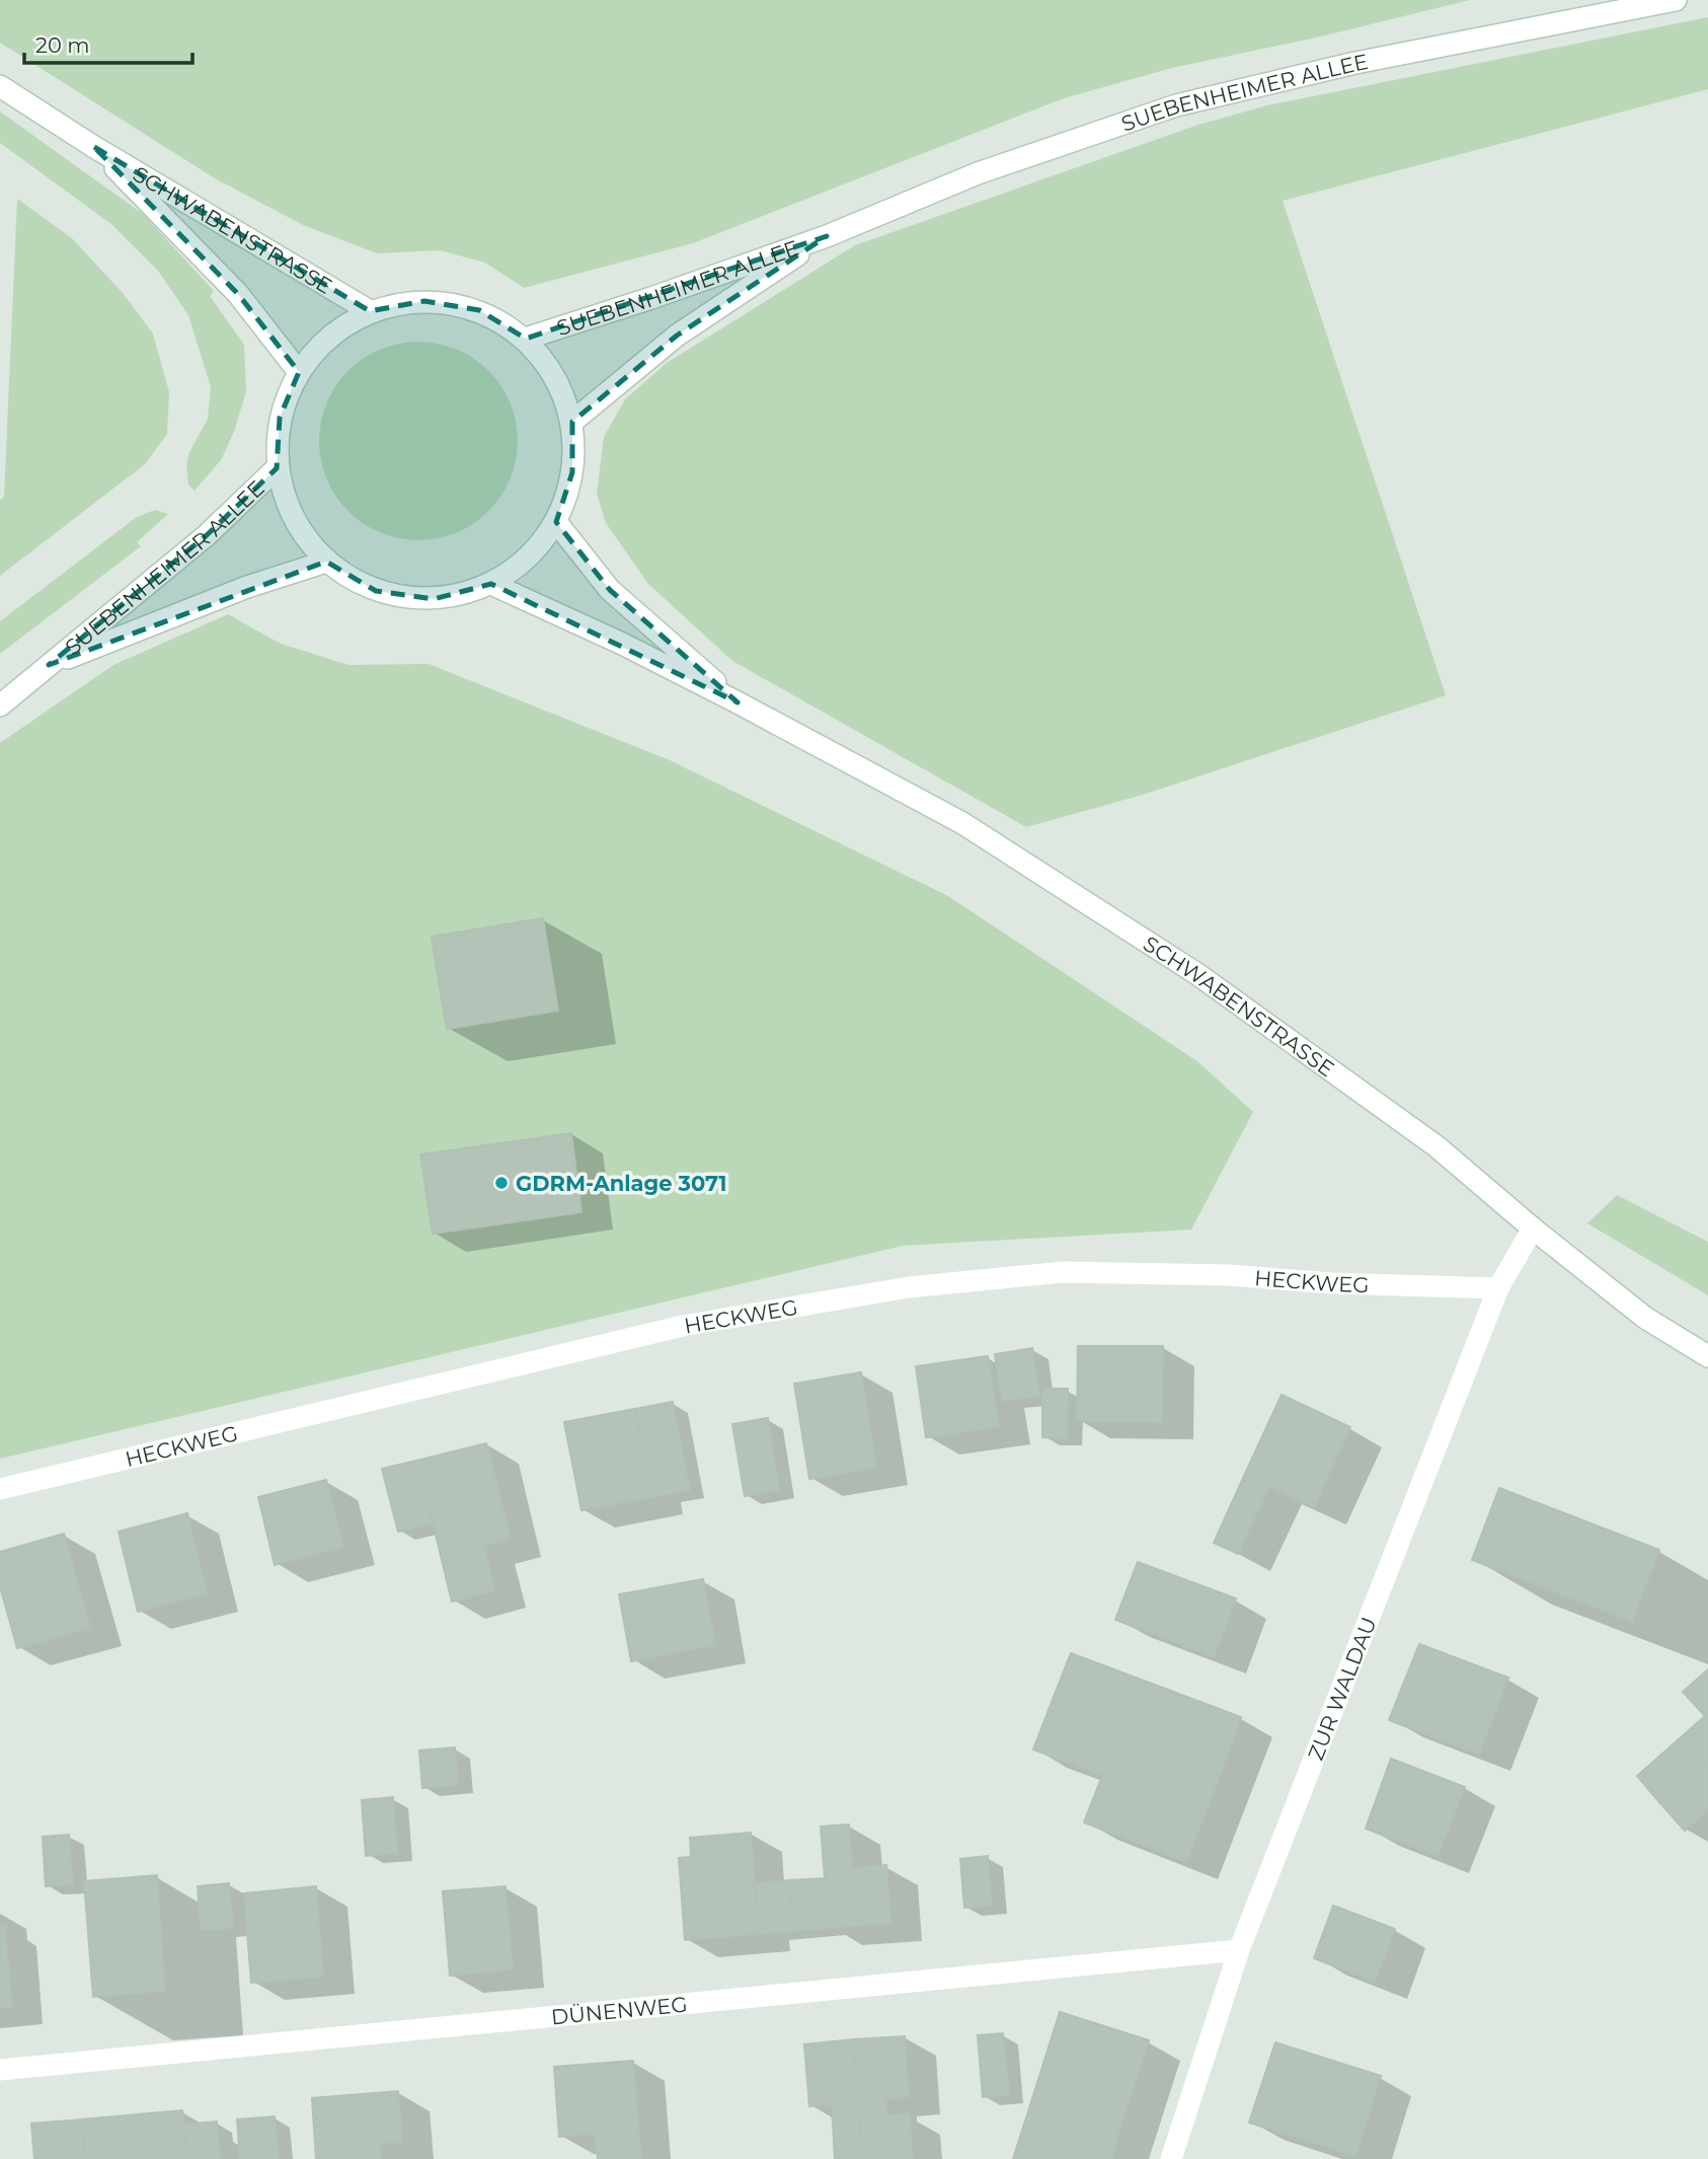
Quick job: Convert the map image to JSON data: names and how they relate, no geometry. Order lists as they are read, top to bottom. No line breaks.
{"streets":{"street":["SUEBENHEIMER ALLEE","SCHWABENSTRASSE","HECKWEG","ZUR WALDAU","DÜNENWEG"]},"crossings":[["SCHWABENSTRASSE","ZUR WALDAU"],["HECKWEG","ZUR WALDAU"],["ZUR WALDAU","DÜNENWEG"]],"places":["GDRM-Anlage 3071"],"scale_bar":"20 m"}
